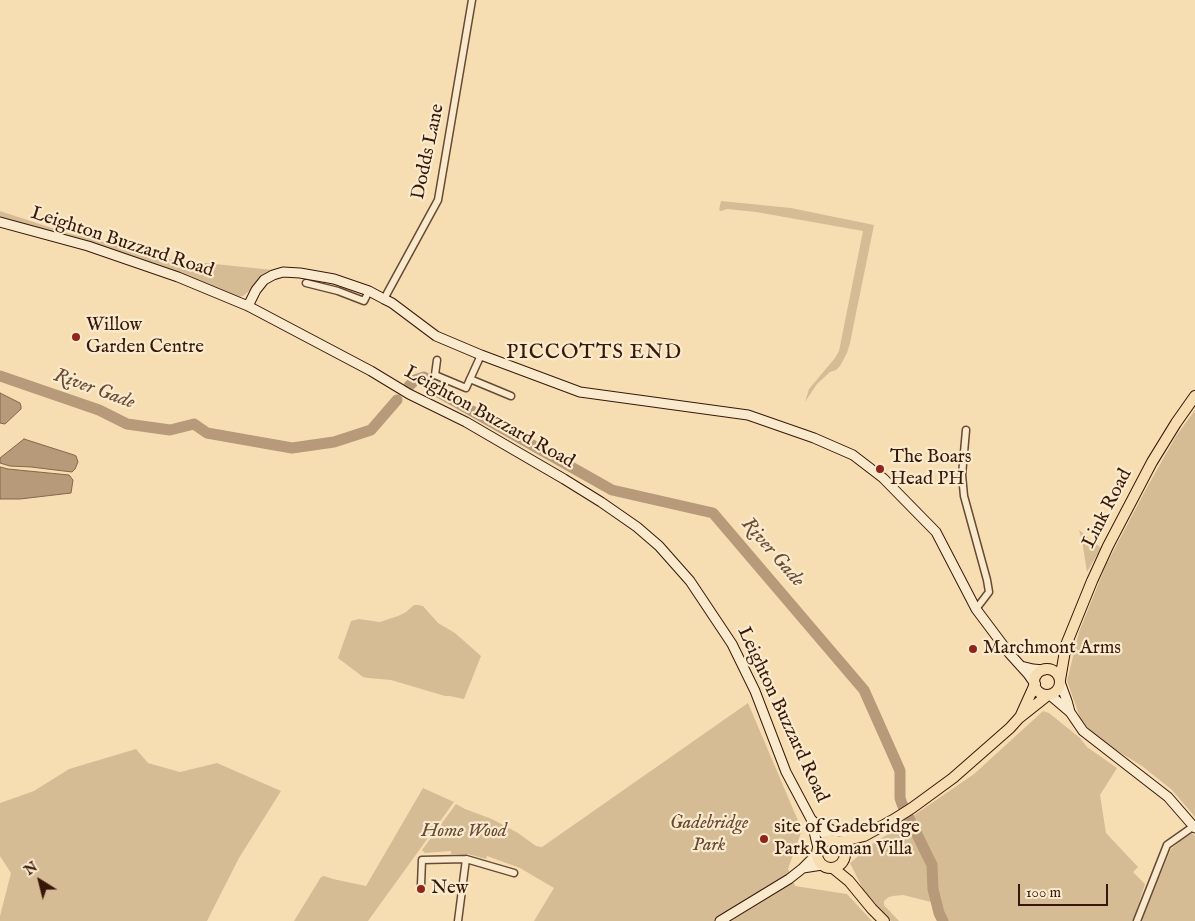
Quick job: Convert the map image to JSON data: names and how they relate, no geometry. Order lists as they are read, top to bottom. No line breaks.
{"streets":{"main road":["Link Road"],"street":["Dodds Lane","Leighton Buzzard Road"]},"crossings":[["Leighton Buzzard Road","Link Road"]],"districts":["PICCOTTS END"],"water":["River Gade"],"parks":["Gadebridge Park","Home Wood"],"places":["Willow Garden Centre","The Boars Head PH","Marchmont Arms","site of Gadebridge Park Roman Villa","New"],"scale_bar":"100 m","north":"top left"}
